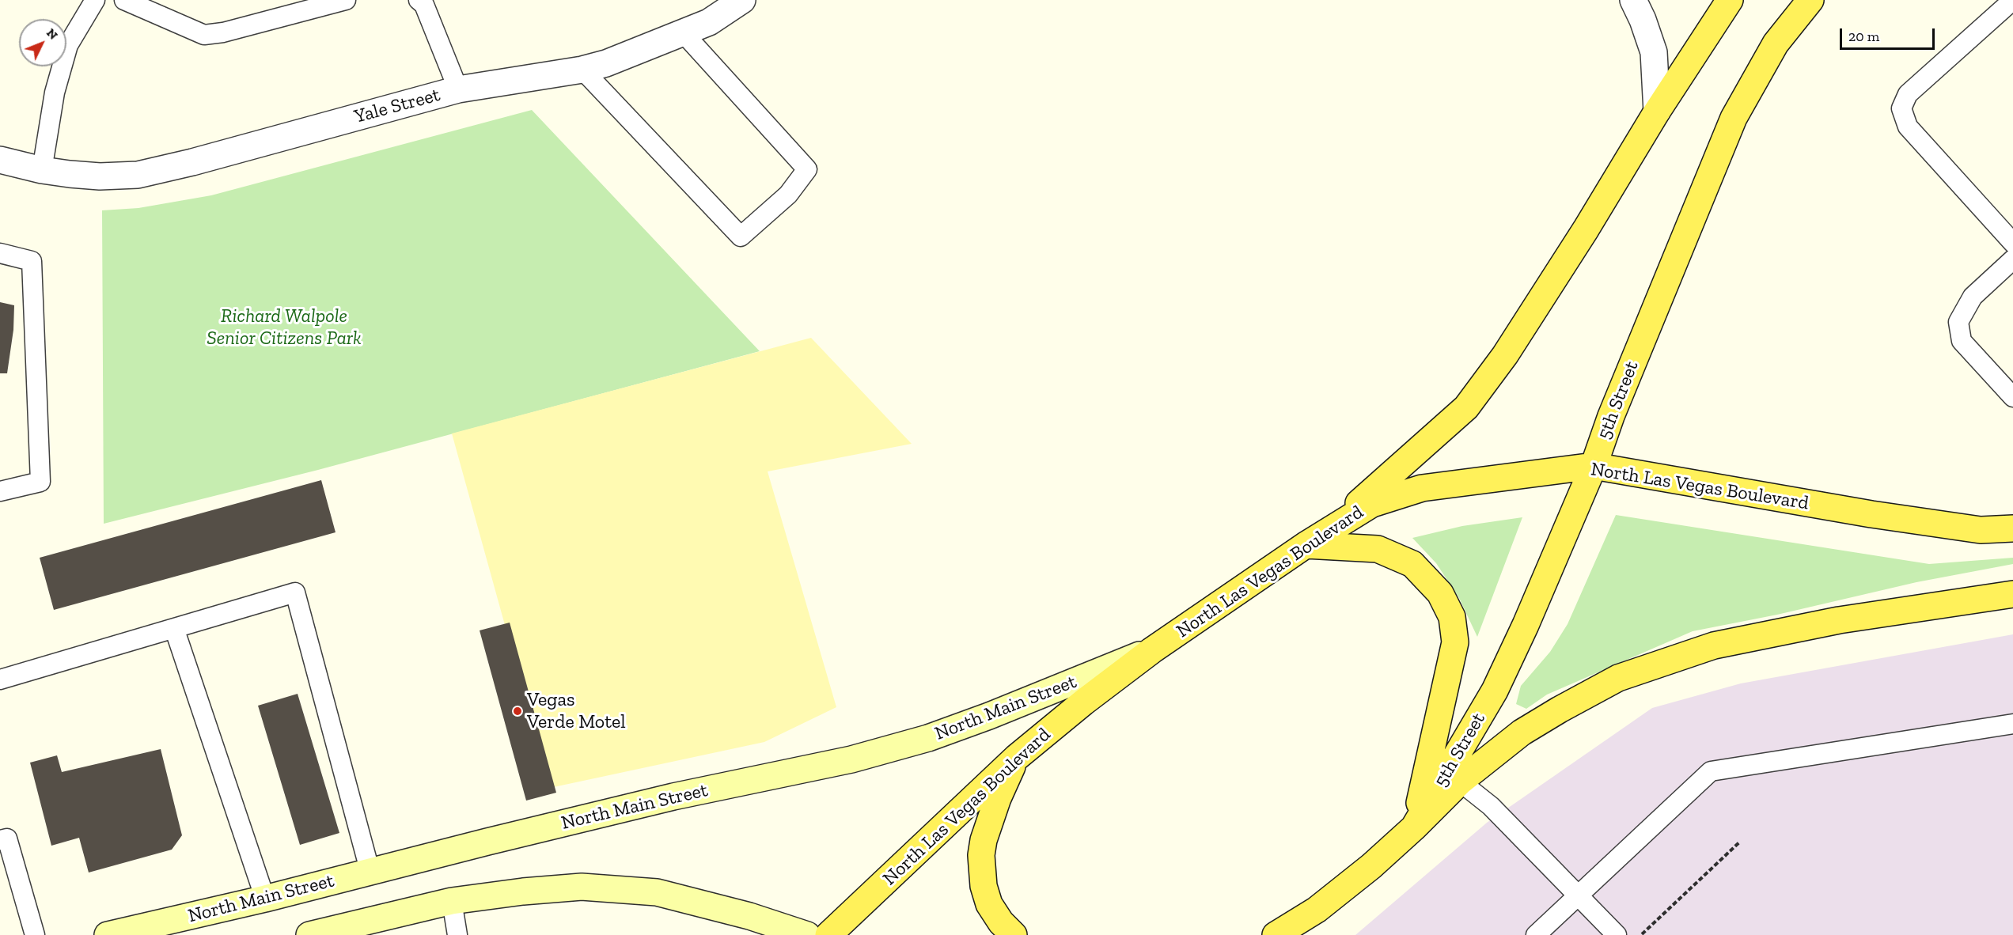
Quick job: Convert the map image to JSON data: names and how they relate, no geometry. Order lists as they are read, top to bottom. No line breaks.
{"streets":{"main road":["5th Street","North Las Vegas Boulevard","North Main Street"],"street":["Yale Street"]},"crossings":[["5th Street","North Las Vegas Boulevard"],["North Las Vegas Boulevard","North Main Street"]],"parks":["Richard Walpole Senior Citizens Park"],"places":["Vegas Verde Motel"],"scale_bar":"20 m","north":"top right"}
